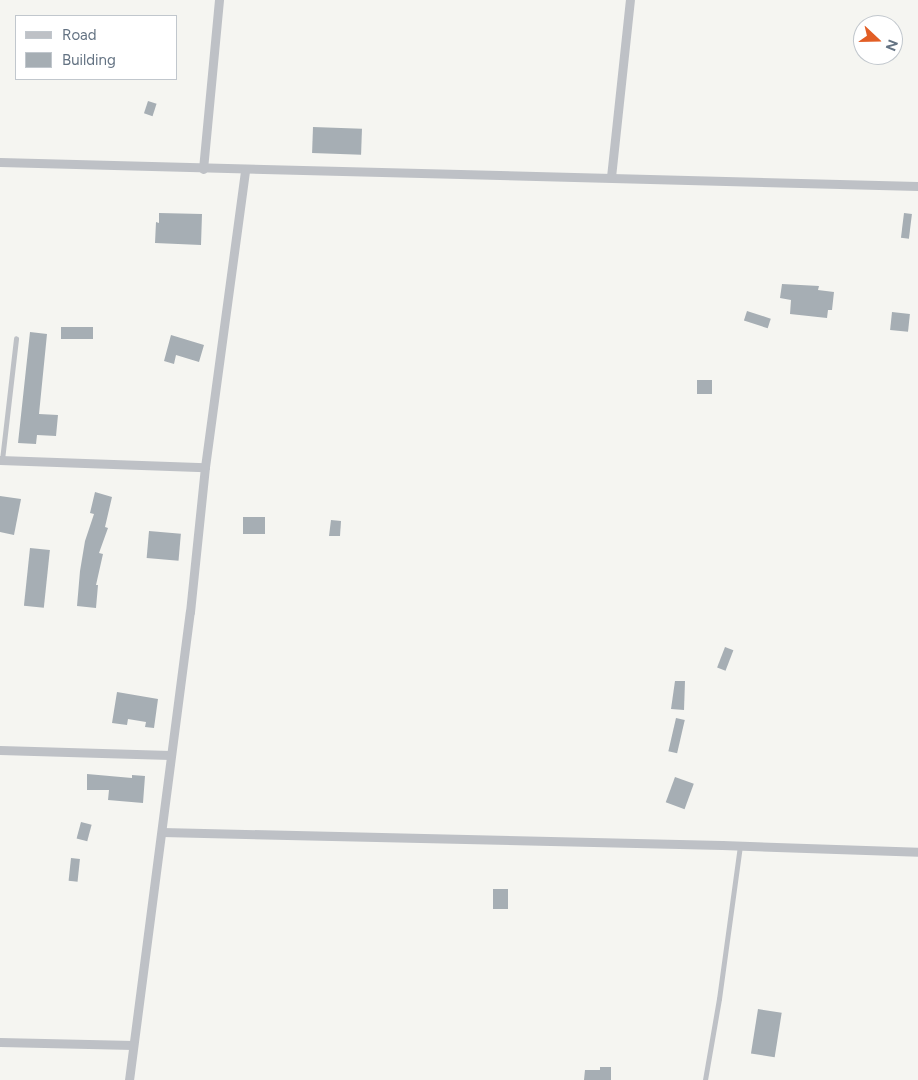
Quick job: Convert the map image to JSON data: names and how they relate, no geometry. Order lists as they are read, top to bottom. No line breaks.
{"legend":["Road","Building"],"north":"right"}
